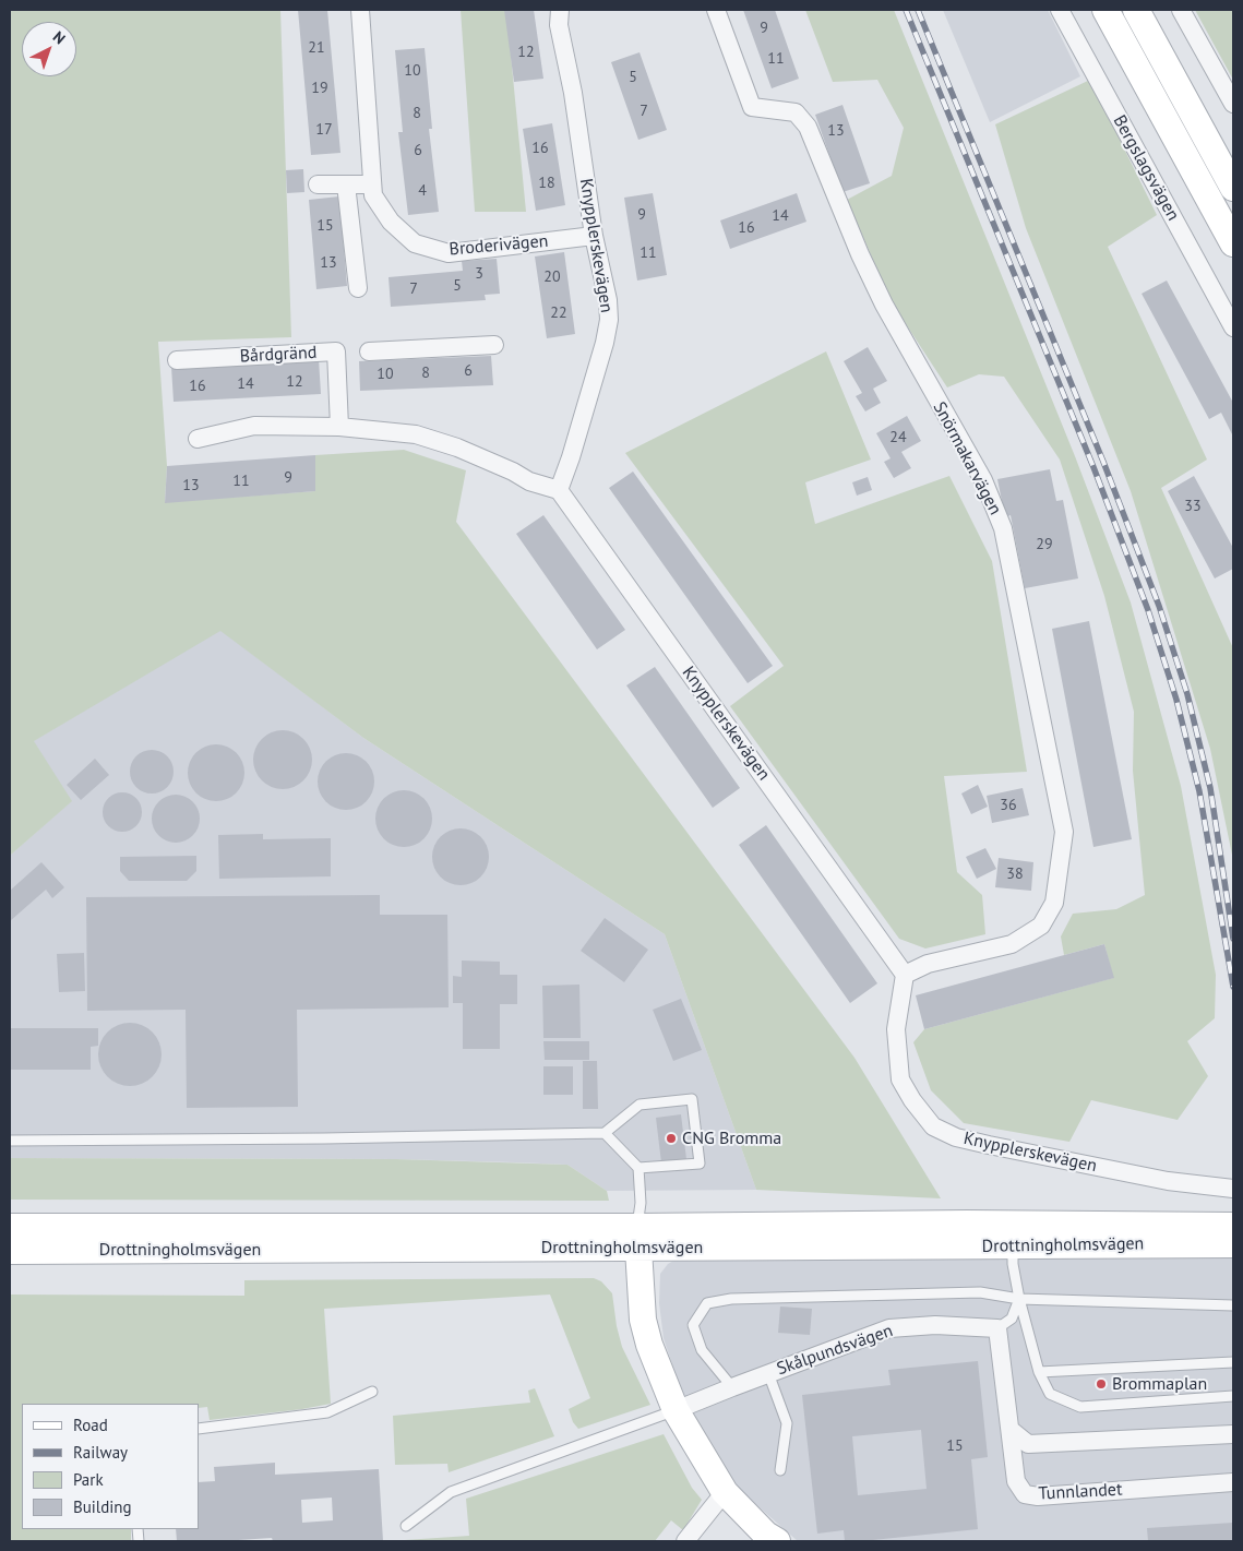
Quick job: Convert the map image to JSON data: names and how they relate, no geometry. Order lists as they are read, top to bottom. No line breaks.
{"streets":{"main road":["Drottningholmsvägen"],"street":["Bergslagsvägen","Broderivägen","Knypplerskevägen","Bårdgränd","Snörmakarvägen","Skålpundsvägen","Tunnlandet"]},"crossings":[["Broderivägen","Knypplerskevägen"],["Knypplerskevägen","Snörmakarvägen"]],"places":["CNG Bromma","Brommaplan"],"house_numbers":["9","21","12","11","10","5","19","7","8","17","13","16","6","18","4","9","14","15","16","11","13","3","20","5","7","22","6","8","10","12","14","16","24","9","11","13","33","29","36","38","15"],"legend":["Road","Railway","Park","Building"],"north":"top right"}
